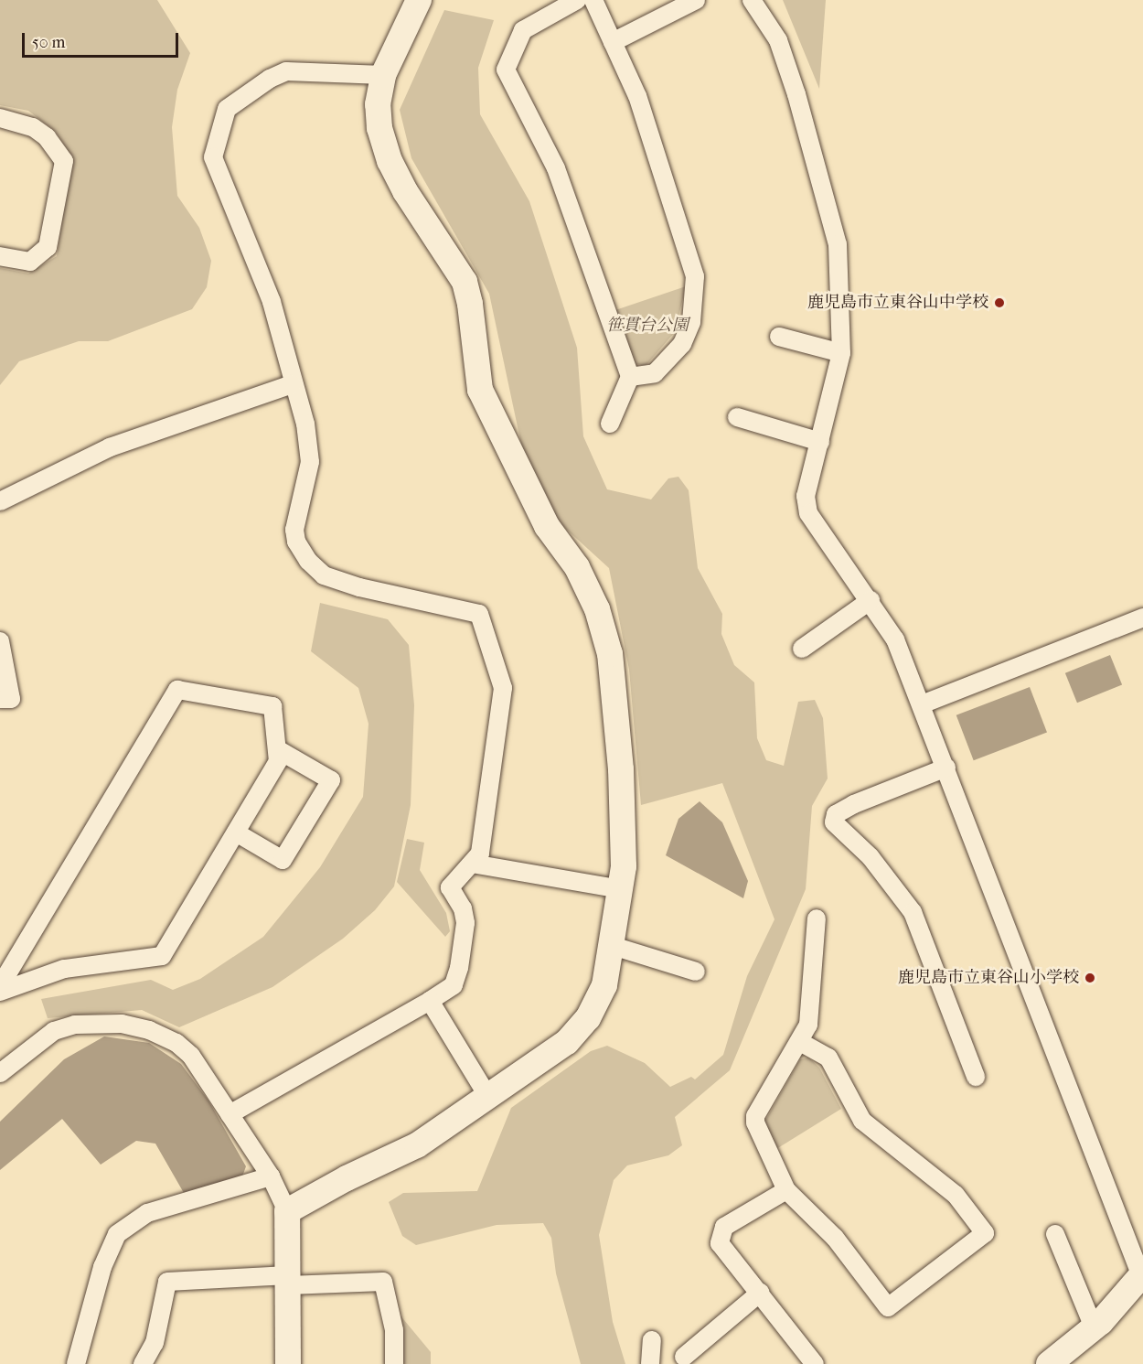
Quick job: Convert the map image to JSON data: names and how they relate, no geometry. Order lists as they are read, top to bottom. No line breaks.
{"parks":["笹貫台公園"],"places":["鹿児島市立東谷山中学校","鹿児島市立東谷山小学校"],"scale_bar":"50 m"}
